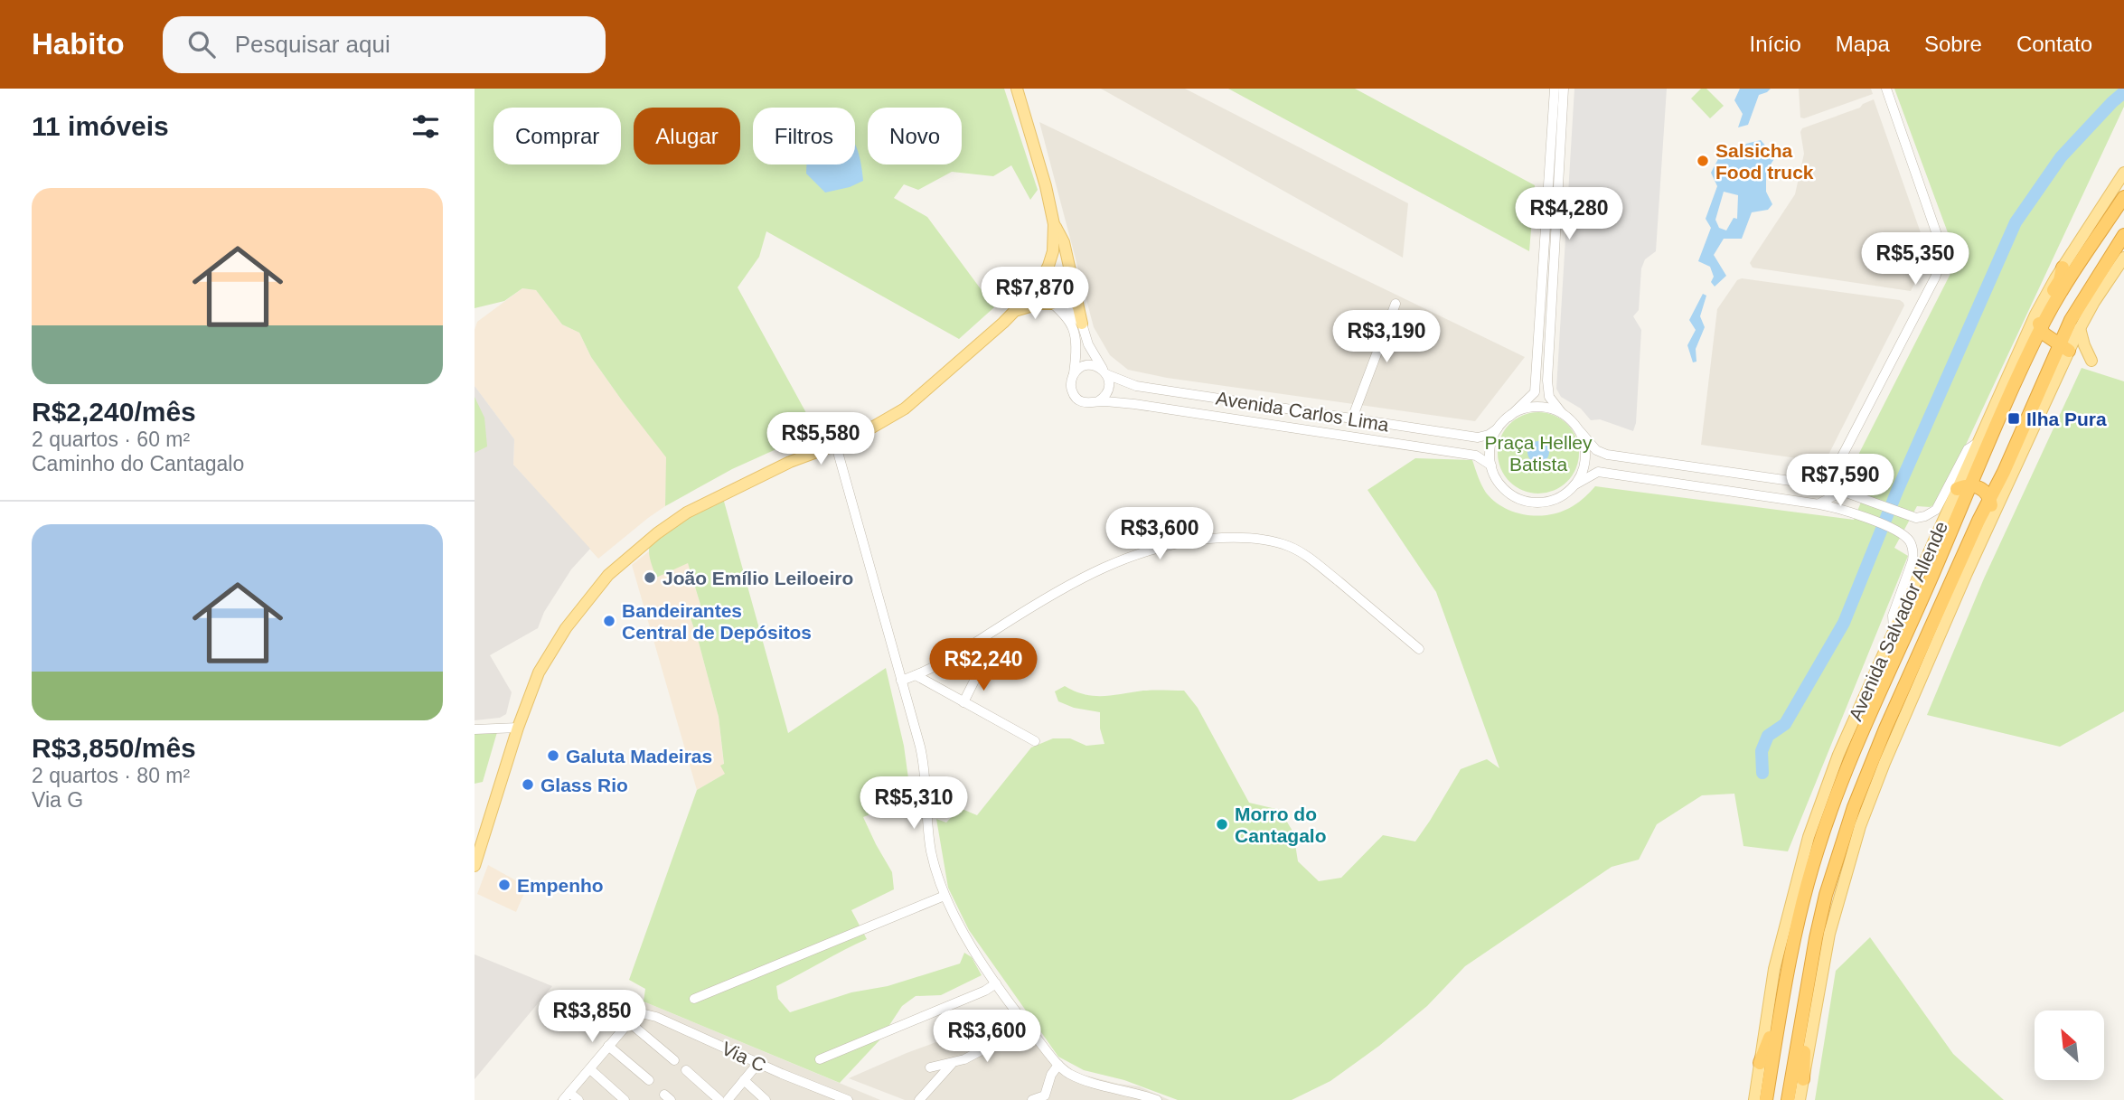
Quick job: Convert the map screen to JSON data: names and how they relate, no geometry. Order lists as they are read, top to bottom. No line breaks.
{"streets":{"highway":["Avenida Salvador Allende"],"street":["Avenida Carlos Lima","Via C"]},"parks":["Praça Helley Batista"],"places":{"other":["Salsicha Food truck","João Emílio Leiloeiro","Bandeirantes Central de Depósitos","Galuta Madeiras","Glass Rio","Morro do Cantagalo","Empenho"],"transit":["Ilha Pura"]},"north":"top left","page":{"header":"Habito","search":"Pesquisar aqui","nav":["Início","Mapa","Sobre","Contato"],"heading":"11 imóveis","chip":["Comprar","Alugar","Filtros","Novo"],"list":[{"name":"R$2,240/mês","note":"2 quartos · 60 m² · Caminho do Cantagalo"},{"name":"R$3,850/mês","note":"2 quartos · 80 m² · Via G"}],"price":["R$4,280","R$5,350","R$7,870","R$3,190","R$5,580","R$7,590","R$3,600","R$2,240","R$5,310","R$3,850","R$3,600"]}}
